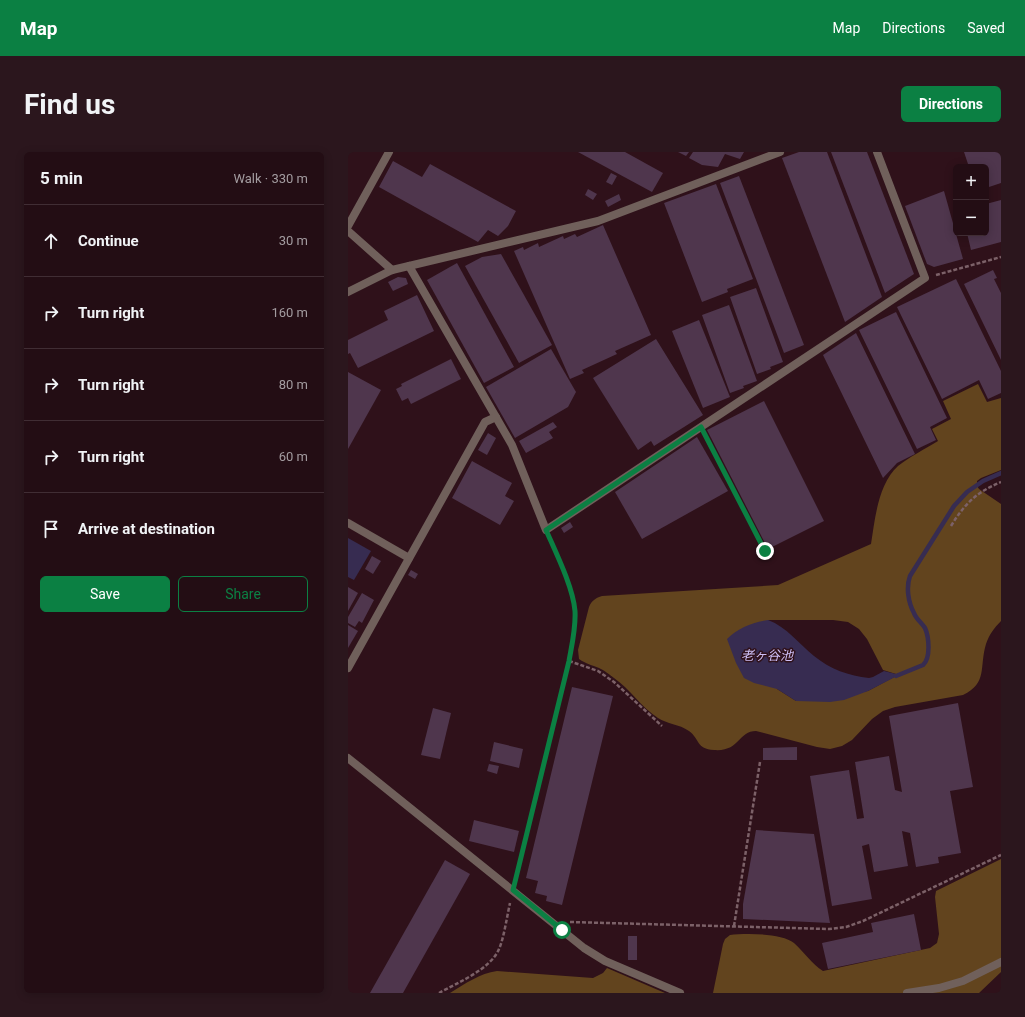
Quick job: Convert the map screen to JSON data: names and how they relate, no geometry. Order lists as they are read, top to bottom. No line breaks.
{"water":["老ヶ谷池"],"page":{"header":"Map","nav":["Map","Directions","Saved"],"buttons":["Directions",["Save","Share"]],"title":"Find us","heading":["5 min","Walk · 330 m"],"map_buttons":["+","−"],"list":[["Continue","30 m"],["Turn right","160 m"],["Turn right","80 m"],["Turn right","60 m"],"Arrive at destination"]}}
